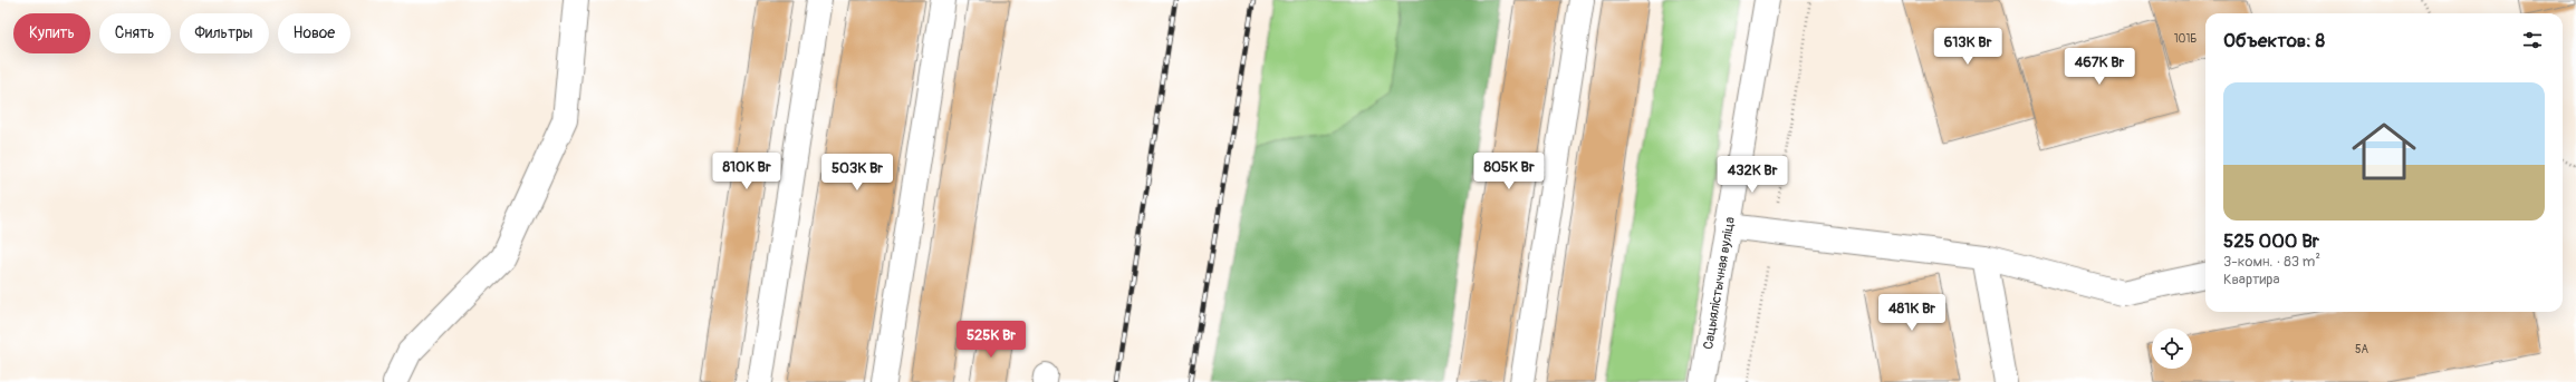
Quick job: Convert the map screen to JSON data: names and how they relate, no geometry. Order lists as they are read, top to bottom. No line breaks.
{"streets":{"street":["Сацыялістычная вуліца"]},"house_numbers":["101Б","5А"],"page":{"chip":["Купить","Снять","Фильтры","Новое"],"heading":"Объектов: 8","price":["613K Br","467K Br","810K Br","805K Br","503K Br","432K Br","481K Br","525K Br"],"list":[{"name":"525 000 Br","note":"3-комн. · 83 m² · Квартира"}]}}
